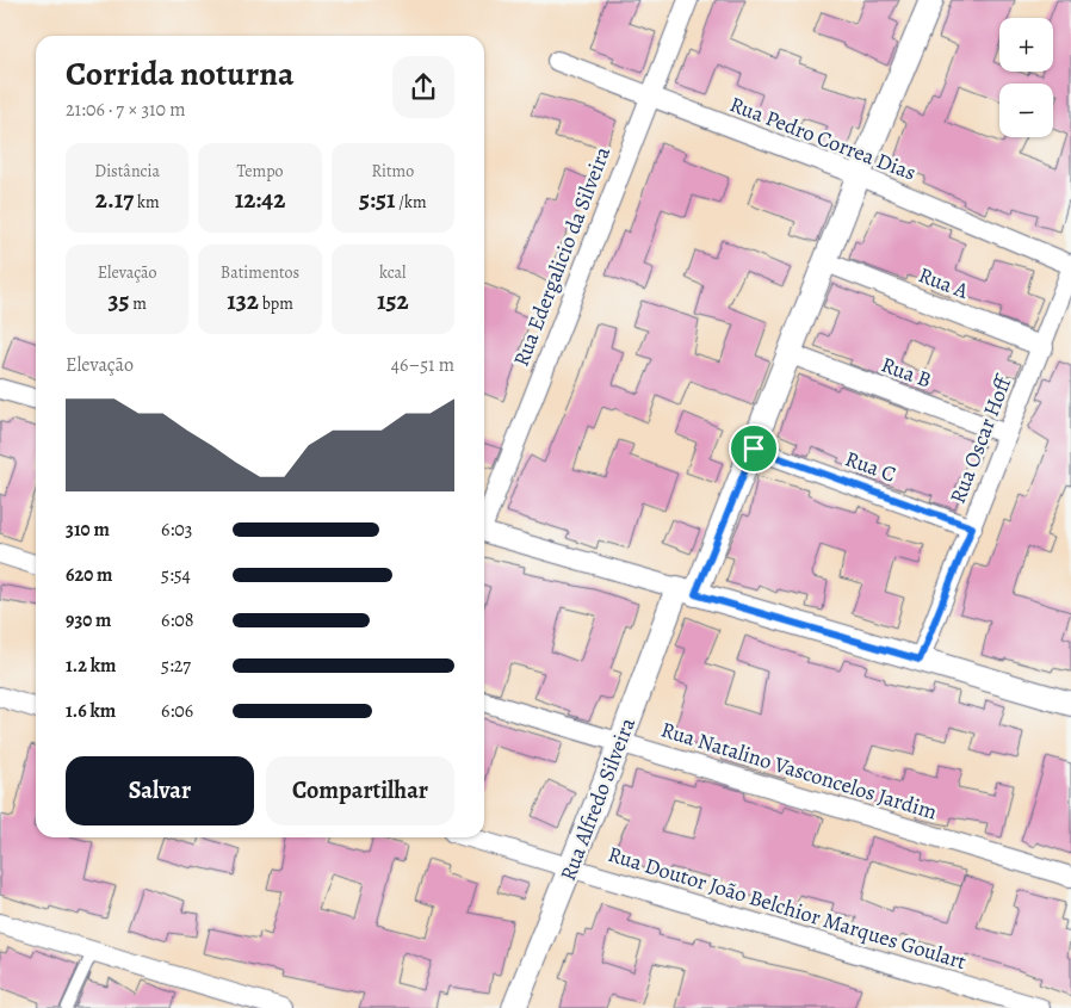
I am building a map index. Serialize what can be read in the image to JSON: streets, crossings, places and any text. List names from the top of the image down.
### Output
{
  "streets": {
    "street": [
      "Rua Pedro Correa Dias",
      "Rua Edergalicio da Silveira",
      "Rua A",
      "Rua B",
      "Rua Oscar Hoff",
      "Rua C",
      "Rua Natalino Vasconcelos Jardim",
      "Rua Alfredo Silveira",
      "Rua Doutor João Belchior Marques Goulart"
    ]
  },
  "crossings": [
    ["Rua Pedro Correa Dias", "Rua Edergalicio da Silveira"],
    ["Rua Pedro Correa Dias", "Rua Alfredo Silveira"],
    ["Rua A", "Rua Oscar Hoff"],
    ["Rua A", "Rua Alfredo Silveira"],
    ["Rua B", "Rua Oscar Hoff"],
    ["Rua B", "Rua Alfredo Silveira"],
    ["Rua Oscar Hoff", "Rua C"],
    ["Rua C", "Rua Alfredo Silveira"],
    ["Rua Natalino Vasconcelos Jardim", "Rua Alfredo Silveira"],
    ["Rua Alfredo Silveira", "Rua Doutor João Belchior Marques Goulart"]
  ],
  "page": {
    "map_buttons": ["+", "−"],
    "heading": ["Corrida noturna", "21:06 · 7 × 310 m"],
    "stats": [
      ["Distância", "2.17 km"],
      ["Tempo", "12:42"],
      ["Ritmo", "5:51 /km"],
      ["Elevação", "35 m"],
      ["Batimentos", "132 bpm"],
      ["kcal", "152"]
    ],
    "chart": ["Elevação", "46–51 m"],
    "list": [
      {
        "name": "310 m",
        "note": "6:03"
      },
      {
        "name": "620 m",
        "note": "5:54"
      },
      {
        "name": "930 m",
        "note": "6:08"
      },
      {
        "name": "1.2 km",
        "note": "5:27"
      },
      {
        "name": "1.6 km",
        "note": "6:06"
      }
    ],
    "buttons": ["Salvar", "Compartilhar"]
  }
}
